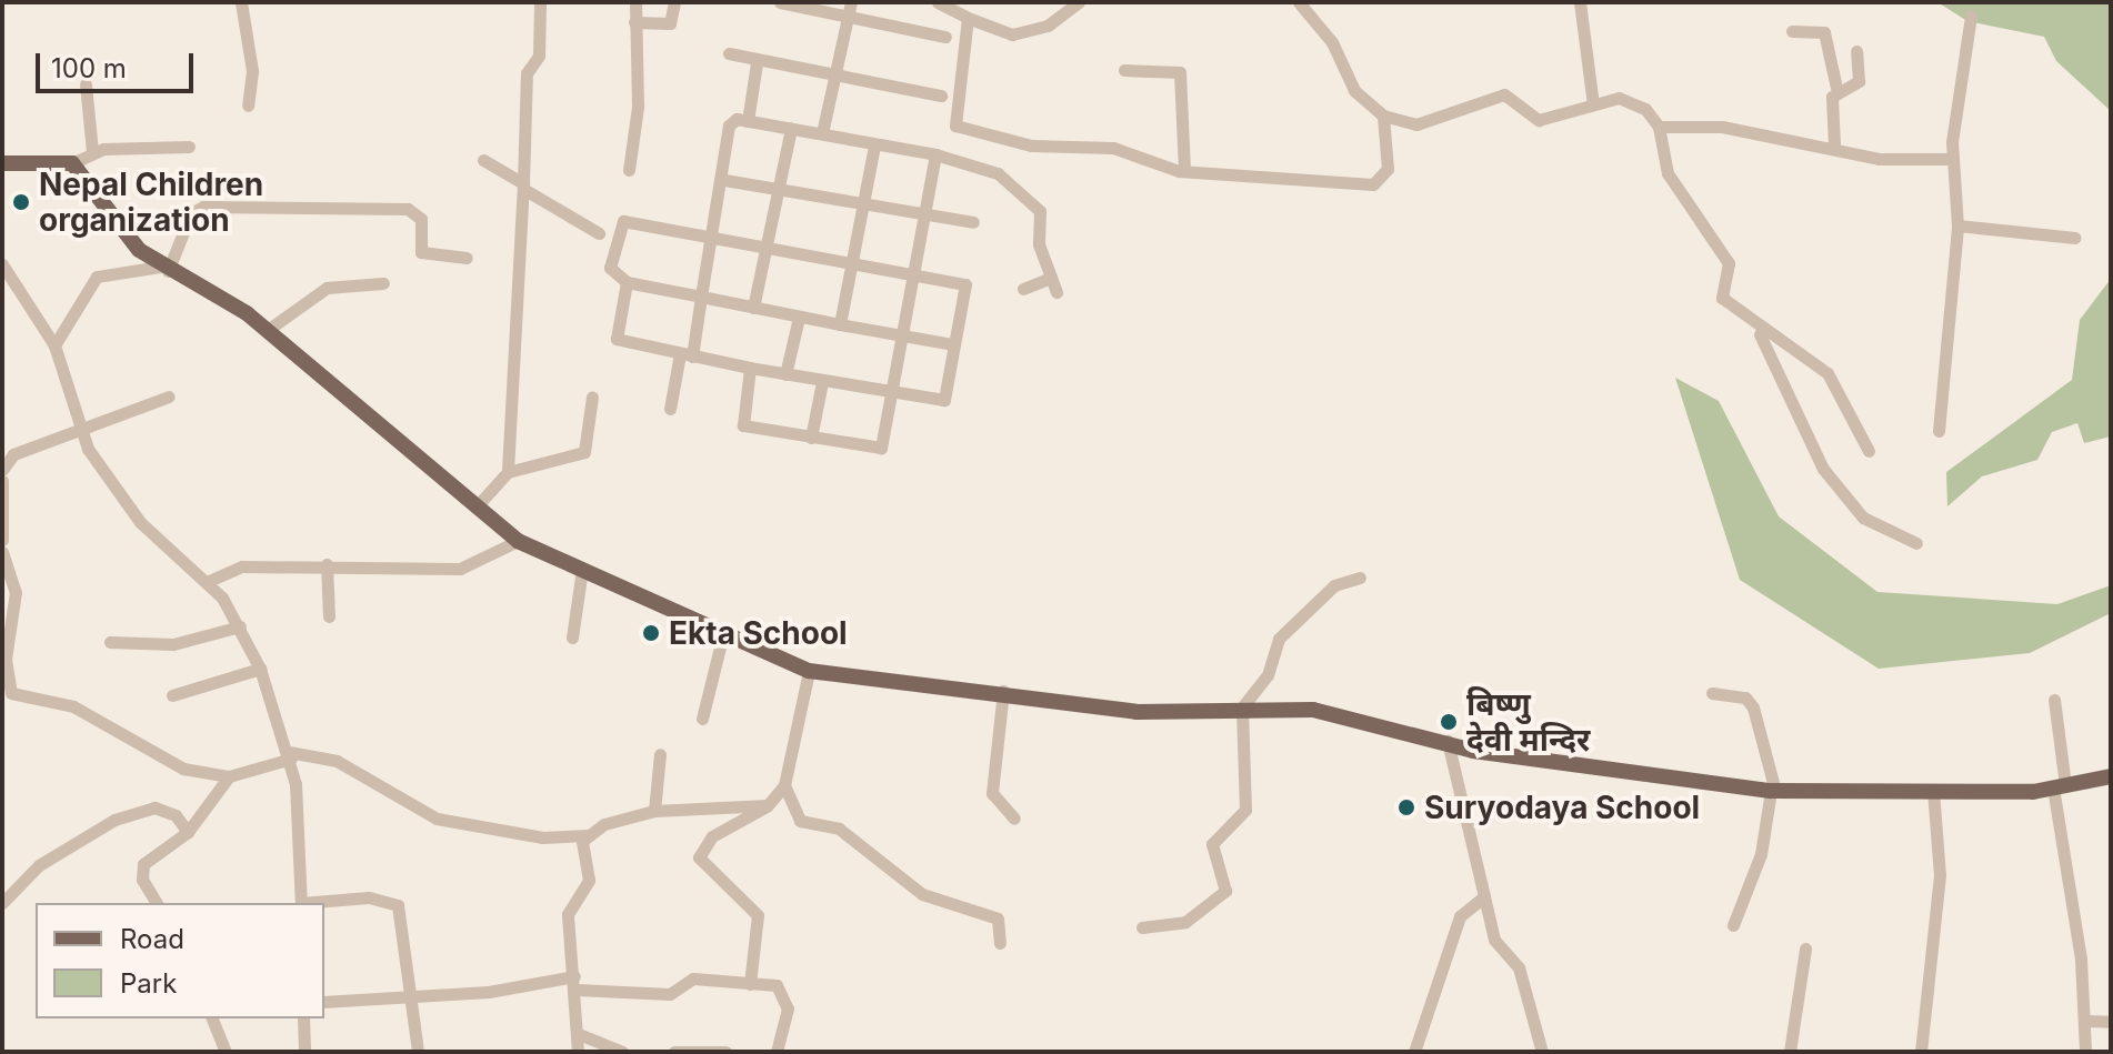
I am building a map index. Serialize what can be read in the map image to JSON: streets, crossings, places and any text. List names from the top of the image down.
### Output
{
  "places": [
    "Nepal Children organization",
    "Ekta School",
    "बिष्णु देवी मन्दिर",
    "Suryodaya School"
  ],
  "legend": ["Road", "Park"],
  "scale_bar": "100 m"
}
